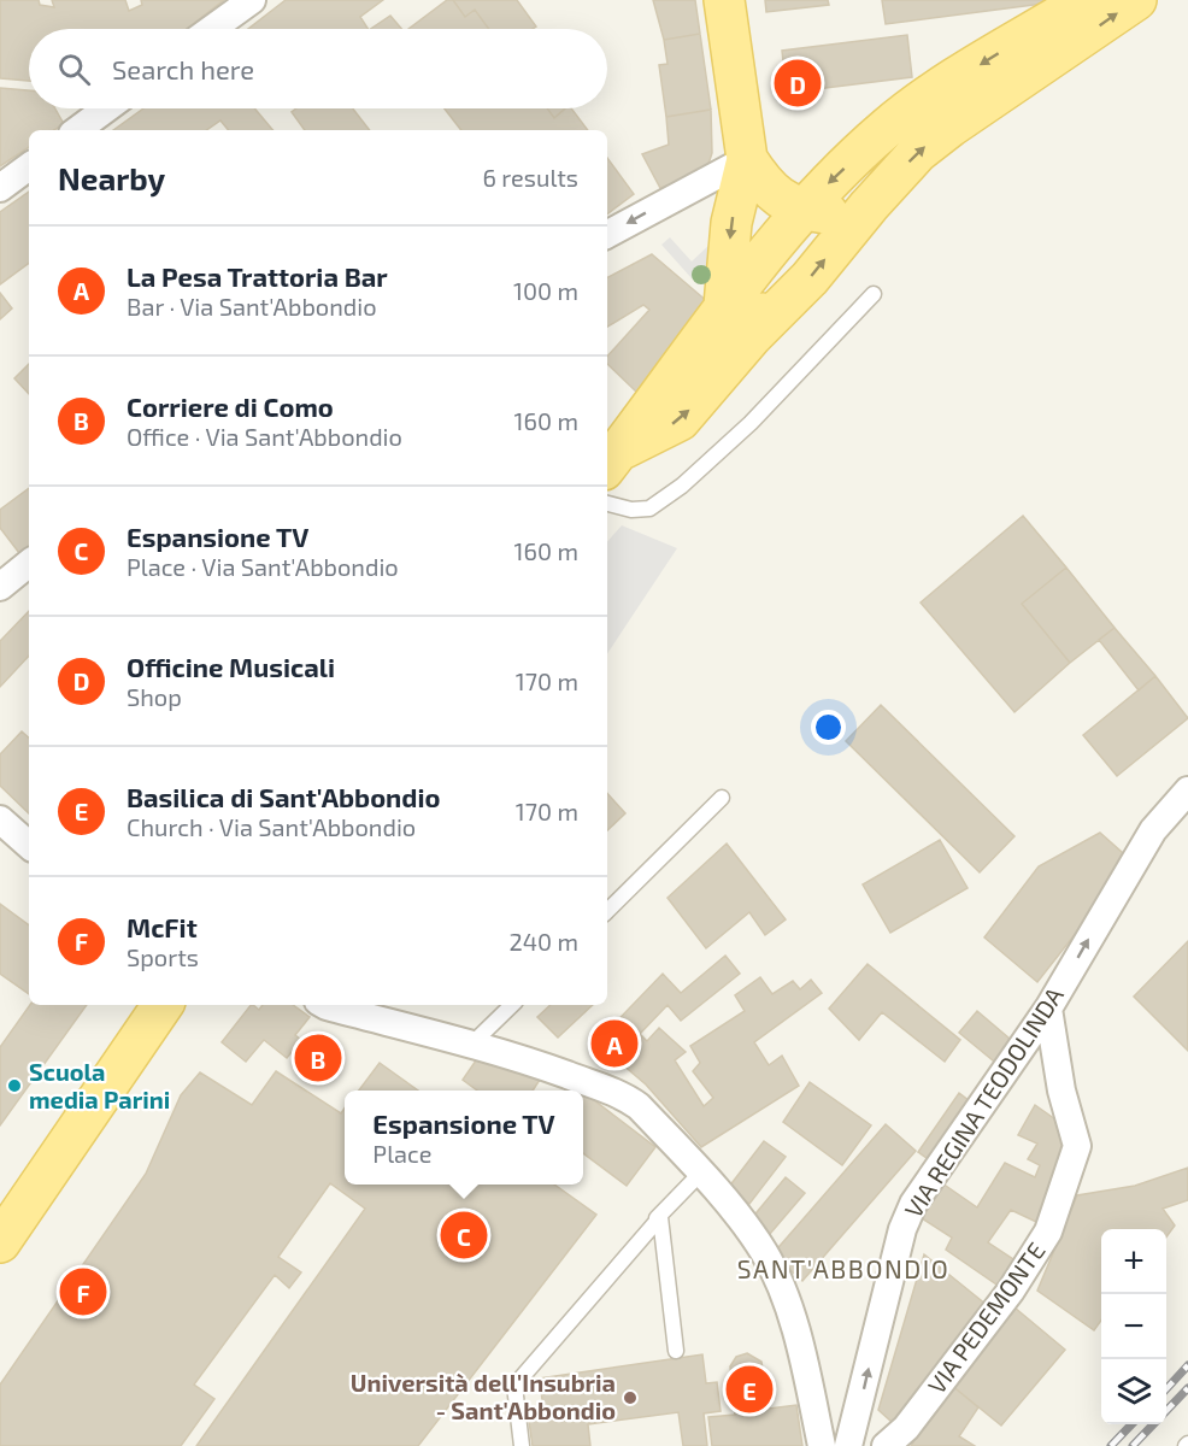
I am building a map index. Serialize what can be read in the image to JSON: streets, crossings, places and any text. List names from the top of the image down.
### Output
{
  "streets": {
    "street": ["VIA REGINA TEODOLINDA", "VIA PEDEMONTE"]
  },
  "crossings": [
    ["VIA REGINA TEODOLINDA", "VIA PEDEMONTE"]
  ],
  "one_way": ["VIA REGINA TEODOLINDA"],
  "districts": ["SANT'ABBONDIO"],
  "places": ["Scuola media Parini", "Università dell'Insubria - Sant'Abbondio"],
  "page": {
    "search": "Search here",
    "pins": [
      "D",
      "A",
      "B",
      "C",
      "F",
      "E"
    ],
    "heading": ["Nearby", "6 results"],
    "list": [
      {
        "mark": "A",
        "name": "La Pesa Trattoria Bar",
        "note": "Bar · Via Sant'Abbondio",
        "value": "100 m"
      },
      {
        "mark": "B",
        "name": "Corriere di Como",
        "note": "Office · Via Sant'Abbondio",
        "value": "160 m"
      },
      {
        "mark": "C",
        "name": "Espansione TV",
        "note": "Place · Via Sant'Abbondio",
        "value": "160 m"
      },
      {
        "mark": "D",
        "name": "Officine Musicali",
        "note": "Shop",
        "value": "170 m"
      },
      {
        "mark": "E",
        "name": "Basilica di Sant'Abbondio",
        "note": "Church · Via Sant'Abbondio",
        "value": "170 m"
      },
      {
        "mark": "F",
        "name": "McFit",
        "note": "Sports",
        "value": "240 m"
      }
    ],
    "popup": ["Espansione TV", "Place"],
    "map_buttons": ["+", "−"]
  }
}
